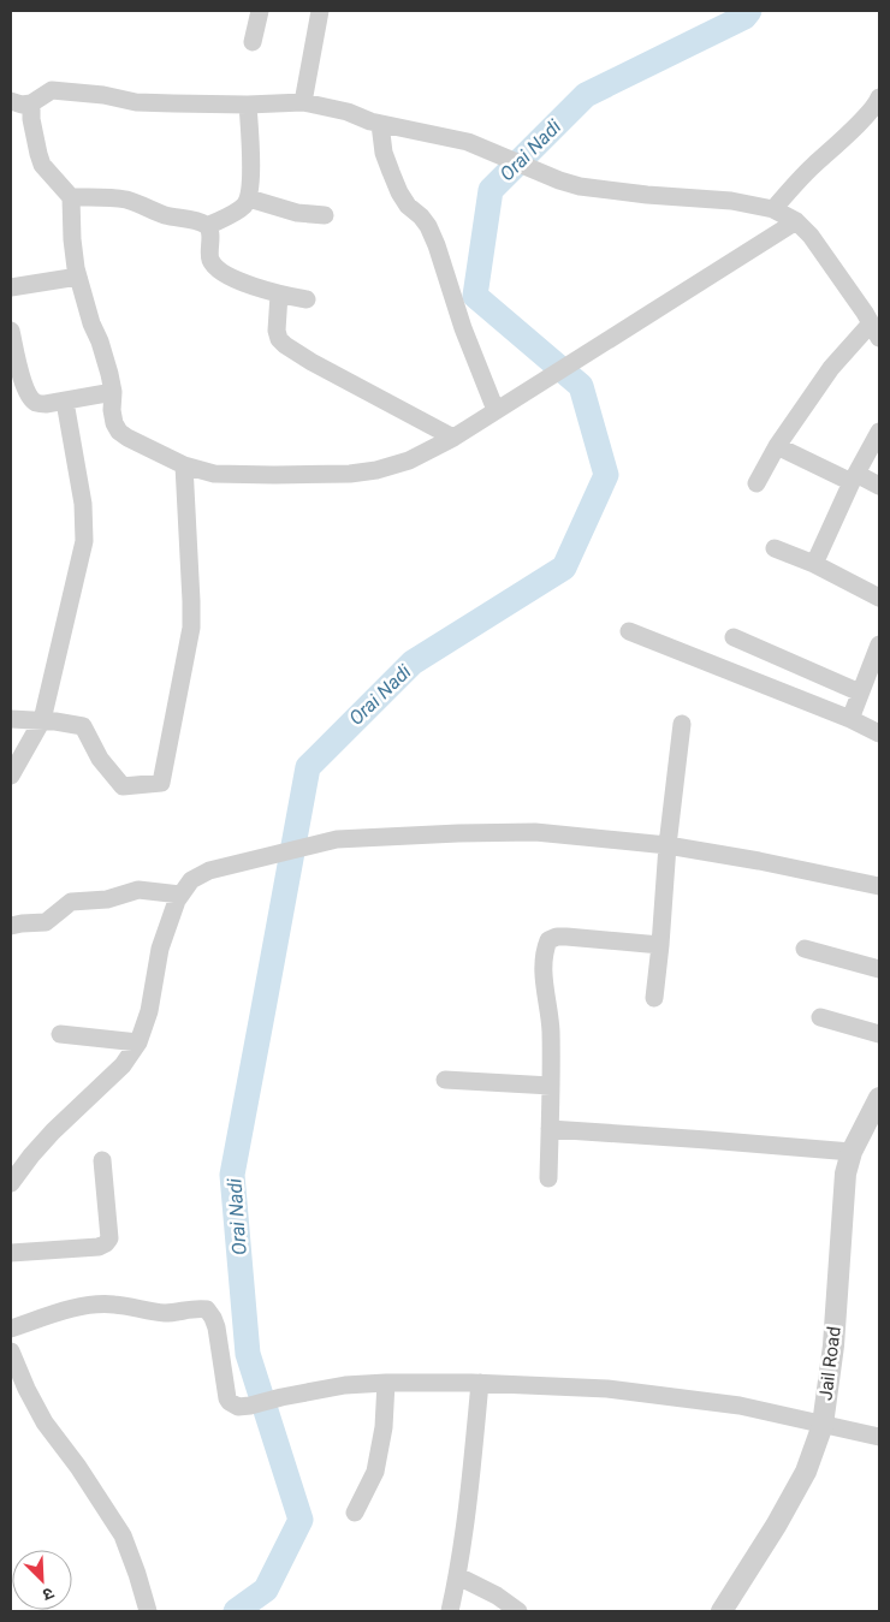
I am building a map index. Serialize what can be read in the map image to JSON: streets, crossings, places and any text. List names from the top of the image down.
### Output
{
  "streets": {
    "street": ["Jail Road"]
  },
  "water": ["Orai Nadi"],
  "north": "bottom right"
}
